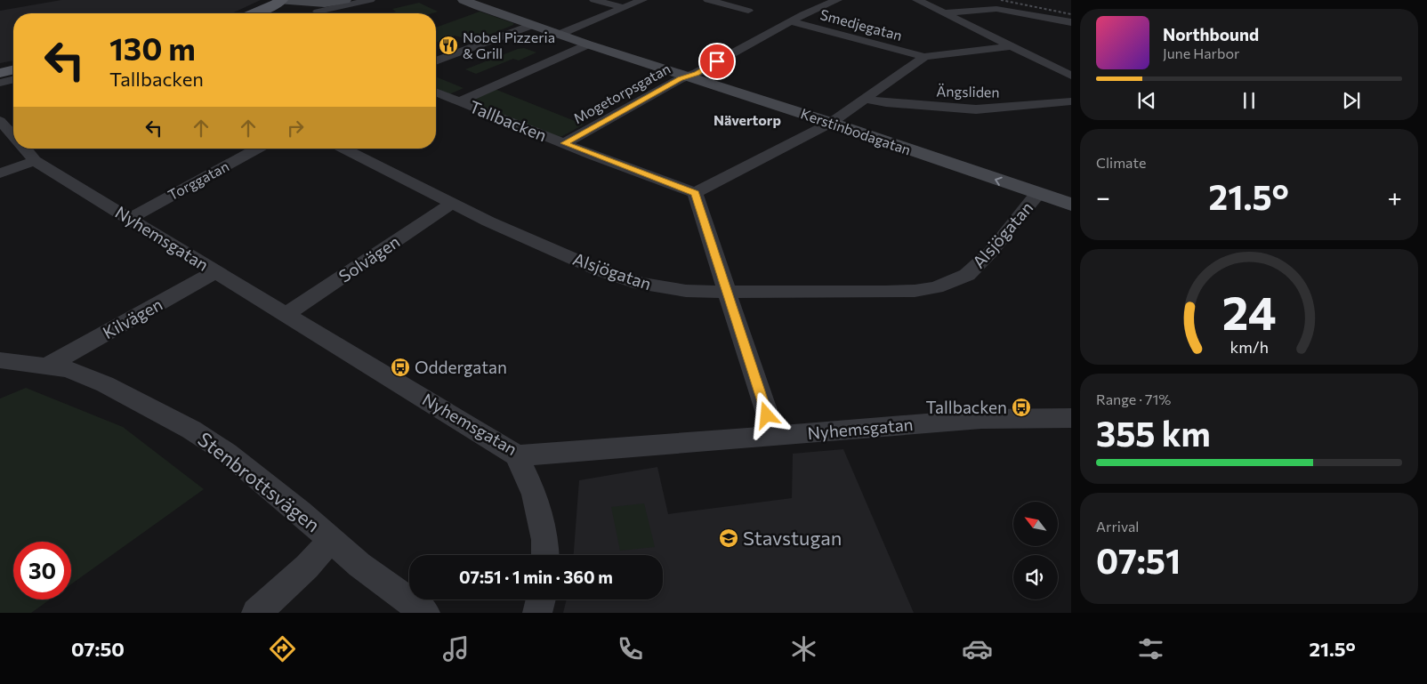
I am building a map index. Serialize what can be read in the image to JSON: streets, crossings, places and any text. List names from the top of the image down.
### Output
{
  "streets": {
    "street": [
      "Smedjegatan",
      "Ängsliden",
      "Mogetorpsgatan",
      "Tallbacken",
      "Kerstinbodagatan",
      "Torggatan",
      "Alsjögatan",
      "Nyhemsgatan",
      "Solvägen",
      "Kilvägen",
      "Stenbrottsvägen"
    ]
  },
  "crossings": [
    ["Smedjegatan", "Mogetorpsgatan"],
    ["Mogetorpsgatan", "Tallbacken"],
    ["Mogetorpsgatan", "Kerstinbodagatan"],
    ["Kerstinbodagatan", "Alsjögatan"],
    ["Torggatan", "Nyhemsgatan"],
    ["Alsjögatan", "Solvägen"],
    ["Nyhemsgatan", "Solvägen"],
    ["Nyhemsgatan", "Kilvägen"],
    ["Kilvägen", "Stenbrottsvägen"]
  ],
  "districts": ["Nävertorp"],
  "places": {
    "restaurant": ["Nobel Pizzeria & Grill"],
    "bus stop": ["Oddergatan", "Tallbacken"],
    "school or university": ["Stavstugan"]
  },
  "north": "top left",
  "page": {
    "turn": ["130 m", "Tallbacken"],
    "song": ["Northbound", "June Harbor"],
    "tile": [
      "Climate",
      ["Range · 71%", "355 km"],
      ["Arrival", "07:51"]
    ],
    "heat": ["−", "21.5°", "+"],
    "limit": "30",
    "trip": "07:51 · 1 min · 360 m",
    "tabs": ["07:50", "21.5°"],
    "gauge": ["24", "km/h"]
  }
}
